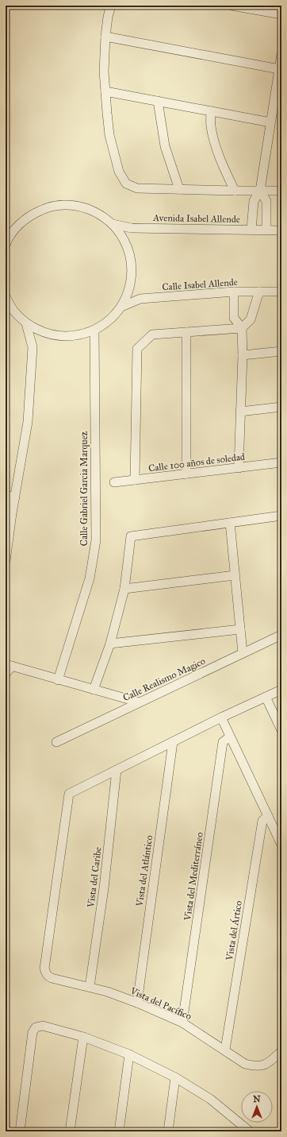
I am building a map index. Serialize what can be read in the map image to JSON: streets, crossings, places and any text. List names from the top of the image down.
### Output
{
  "streets": {
    "street": [
      "Avenida Isabel Allende",
      "Calle Isabel Allende",
      "Calle 100 años de soledad",
      "Calle Gabriel Garcia Marquez",
      "Calle Realismo Magico",
      "Vista del Atlántico",
      "Vista del Mediterráneo",
      "Vista del Caribe",
      "Vista del Ártico",
      "Vista del Pacífico"
    ]
  },
  "crossings": [
    ["Vista del Atlántico", "Vista del Pacífico"],
    ["Vista del Mediterráneo", "Vista del Pacífico"],
    ["Vista del Caribe", "Vista del Pacífico"],
    ["Vista del Ártico", "Vista del Pacífico"]
  ],
  "north": "top"
}
